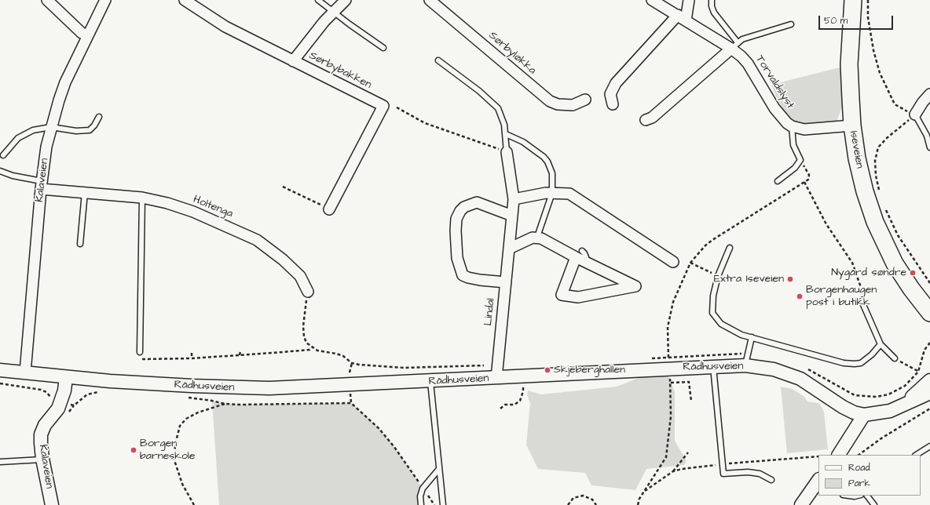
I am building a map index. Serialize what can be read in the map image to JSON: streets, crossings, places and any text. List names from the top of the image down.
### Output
{
  "streets": {
    "highway": ["Iseveien"],
    "street": [
      "Sørbyløkka",
      "Sørbybakken",
      "Torvaldslyst",
      "Kalaveien",
      "Holtenga",
      "Lindal",
      "Rådhusveien"
    ]
  },
  "crossings": [
    ["Torvaldslyst", "Iseveien"],
    ["Kalaveien", "Holtenga"],
    ["Kalaveien", "Rådhusveien"],
    ["Lindal", "Rådhusveien"]
  ],
  "places": [
    "Nygård søndre",
    "Extra Iseveien",
    "Borgenhaugen post i butikk",
    "Skjeberghallen",
    "Borgen barneskole"
  ],
  "legend": ["Road", "Park"],
  "scale_bar": "50 m"
}
